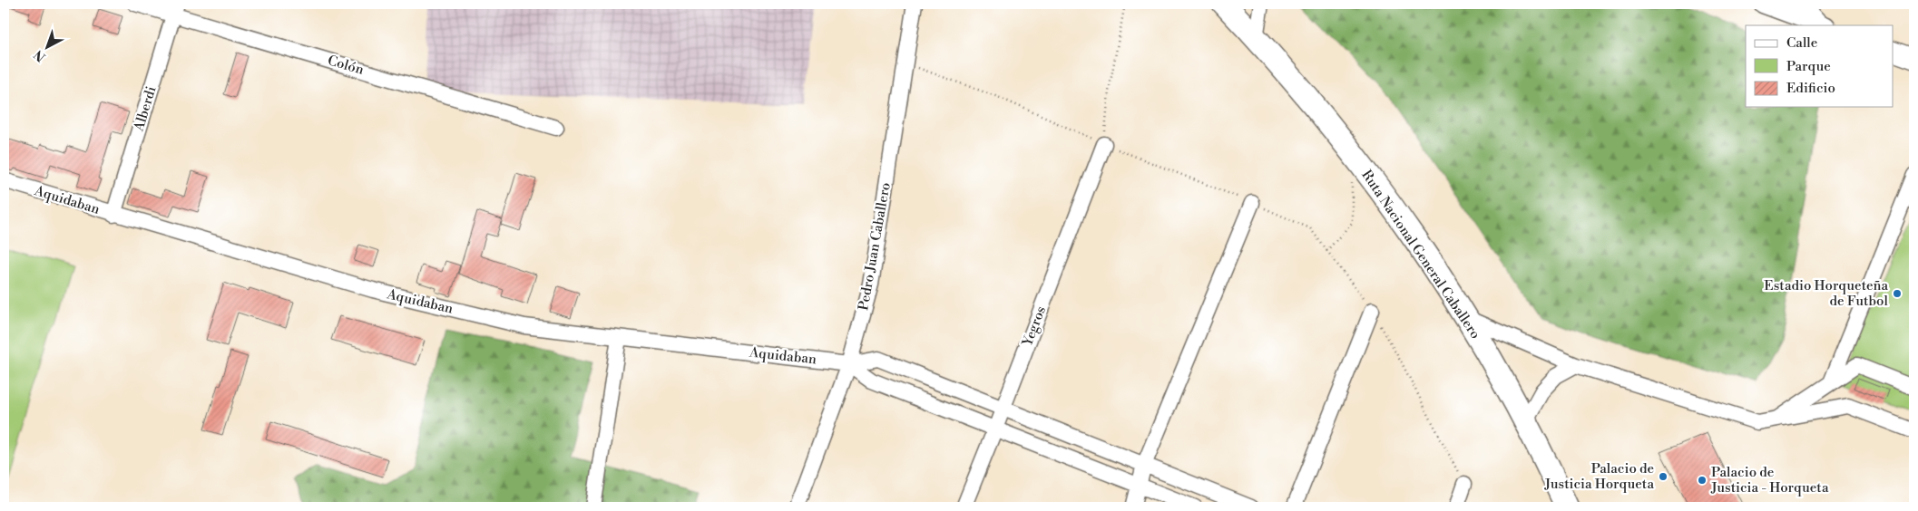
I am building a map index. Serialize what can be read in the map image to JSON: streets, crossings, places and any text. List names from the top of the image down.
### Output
{
  "streets": {
    "highway": ["Ruta Nacional General Caballero"],
    "street": [
      "Colón",
      "Alberdi",
      "Aquidaban",
      "Pedro Juan Caballero",
      "Yegros"
    ]
  },
  "crossings": [
    ["Colón", "Alberdi"],
    ["Alberdi", "Aquidaban"],
    ["Aquidaban", "Pedro Juan Caballero"]
  ],
  "places": ["Estadio Horqueteña de Futbol", "Palacio de Justicia Horqueta", "Palacio de Justicia - Horqueta"],
  "legend": ["Calle", "Parque", "Edificio"],
  "north": "bottom left"
}
